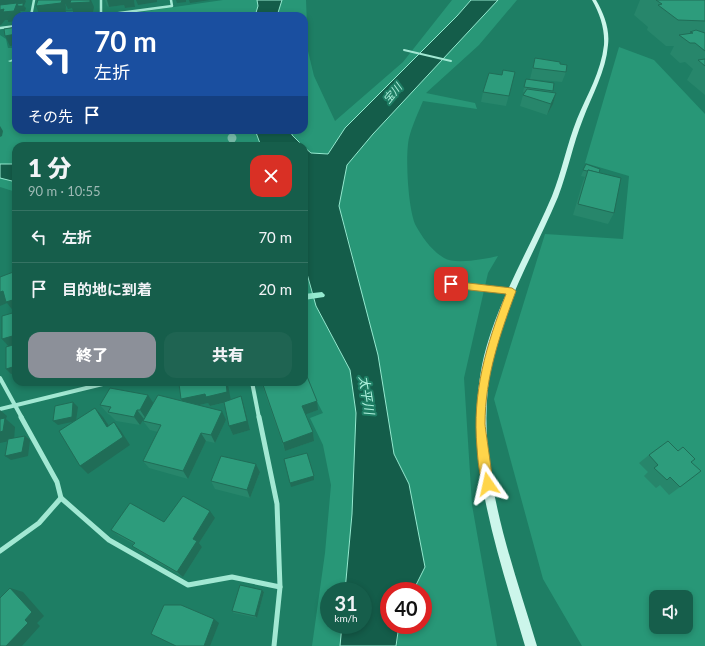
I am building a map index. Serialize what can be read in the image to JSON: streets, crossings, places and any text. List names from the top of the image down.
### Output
{
  "water": ["宝川", "太平川"],
  "page": {
    "turn": ["70 m", "左折"],
    "then": "その先",
    "heading": ["1 分", "90 m · 10:55"],
    "list": [
      {
        "name": "左折",
        "value": "70 m"
      },
      {
        "name": "目的地に到着",
        "value": "20 m"
      }
    ],
    "buttons": ["終了", "共有"],
    "speed": "31 km/h",
    "limit": "40"
  }
}
